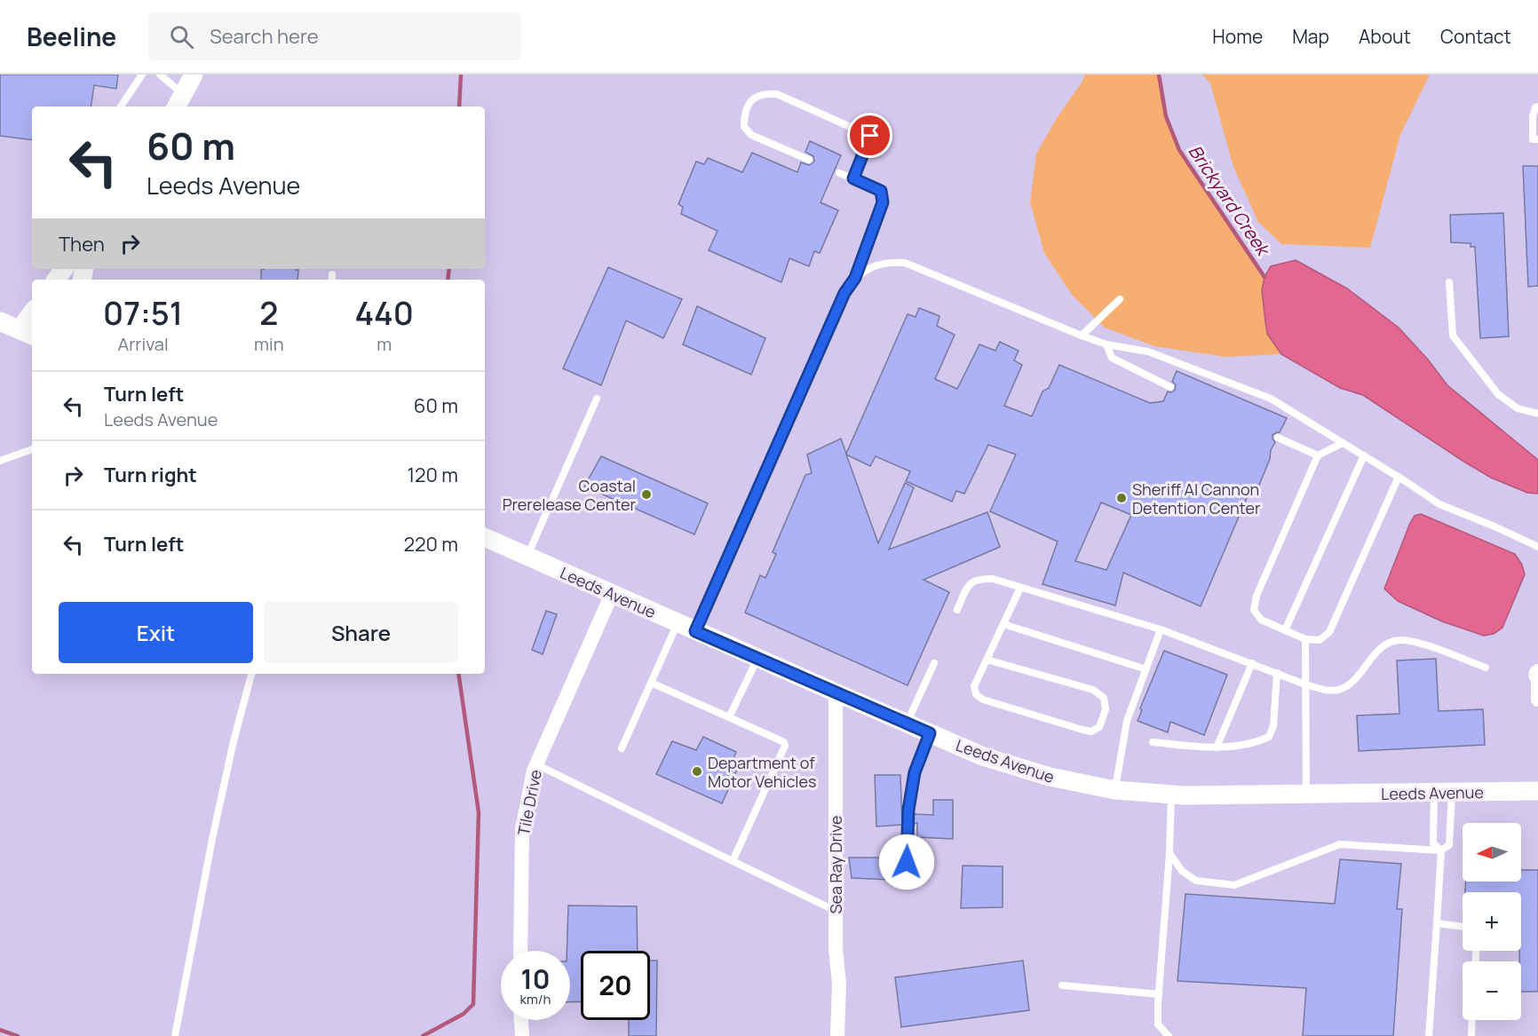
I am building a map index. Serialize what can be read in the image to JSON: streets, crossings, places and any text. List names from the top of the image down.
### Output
{
  "streets": {
    "street": ["Leeds Avenue", "Tile Drive", "Sea Ray Drive"]
  },
  "crossings": [
    ["Leeds Avenue", "Tile Drive"],
    ["Leeds Avenue", "Sea Ray Drive"]
  ],
  "water": ["Brickyard Creek"],
  "places": ["Coastal Prerelease Center", "Sheriff Al Cannon Detention Center", "Department of Motor Vehicles"],
  "north": "left",
  "page": {
    "header": "Beeline",
    "search": "Search here",
    "nav": [
      "Home",
      "Map",
      "About",
      "Contact"
    ],
    "turn": ["60 m", "Leeds Avenue"],
    "then": "Then",
    "eta": [
      "07:51",
      "Arrival",
      "2",
      "min",
      "440",
      "m"
    ],
    "list": [
      {
        "name": "Turn left",
        "note": "Leeds Avenue",
        "value": "60 m"
      },
      {
        "name": "Turn right",
        "value": "120 m"
      },
      {
        "name": "Turn left",
        "value": "220 m"
      }
    ],
    "buttons": ["Exit", "Share"],
    "map_buttons": ["+", "−"],
    "speed": "10 km/h",
    "limit": "20"
  }
}
